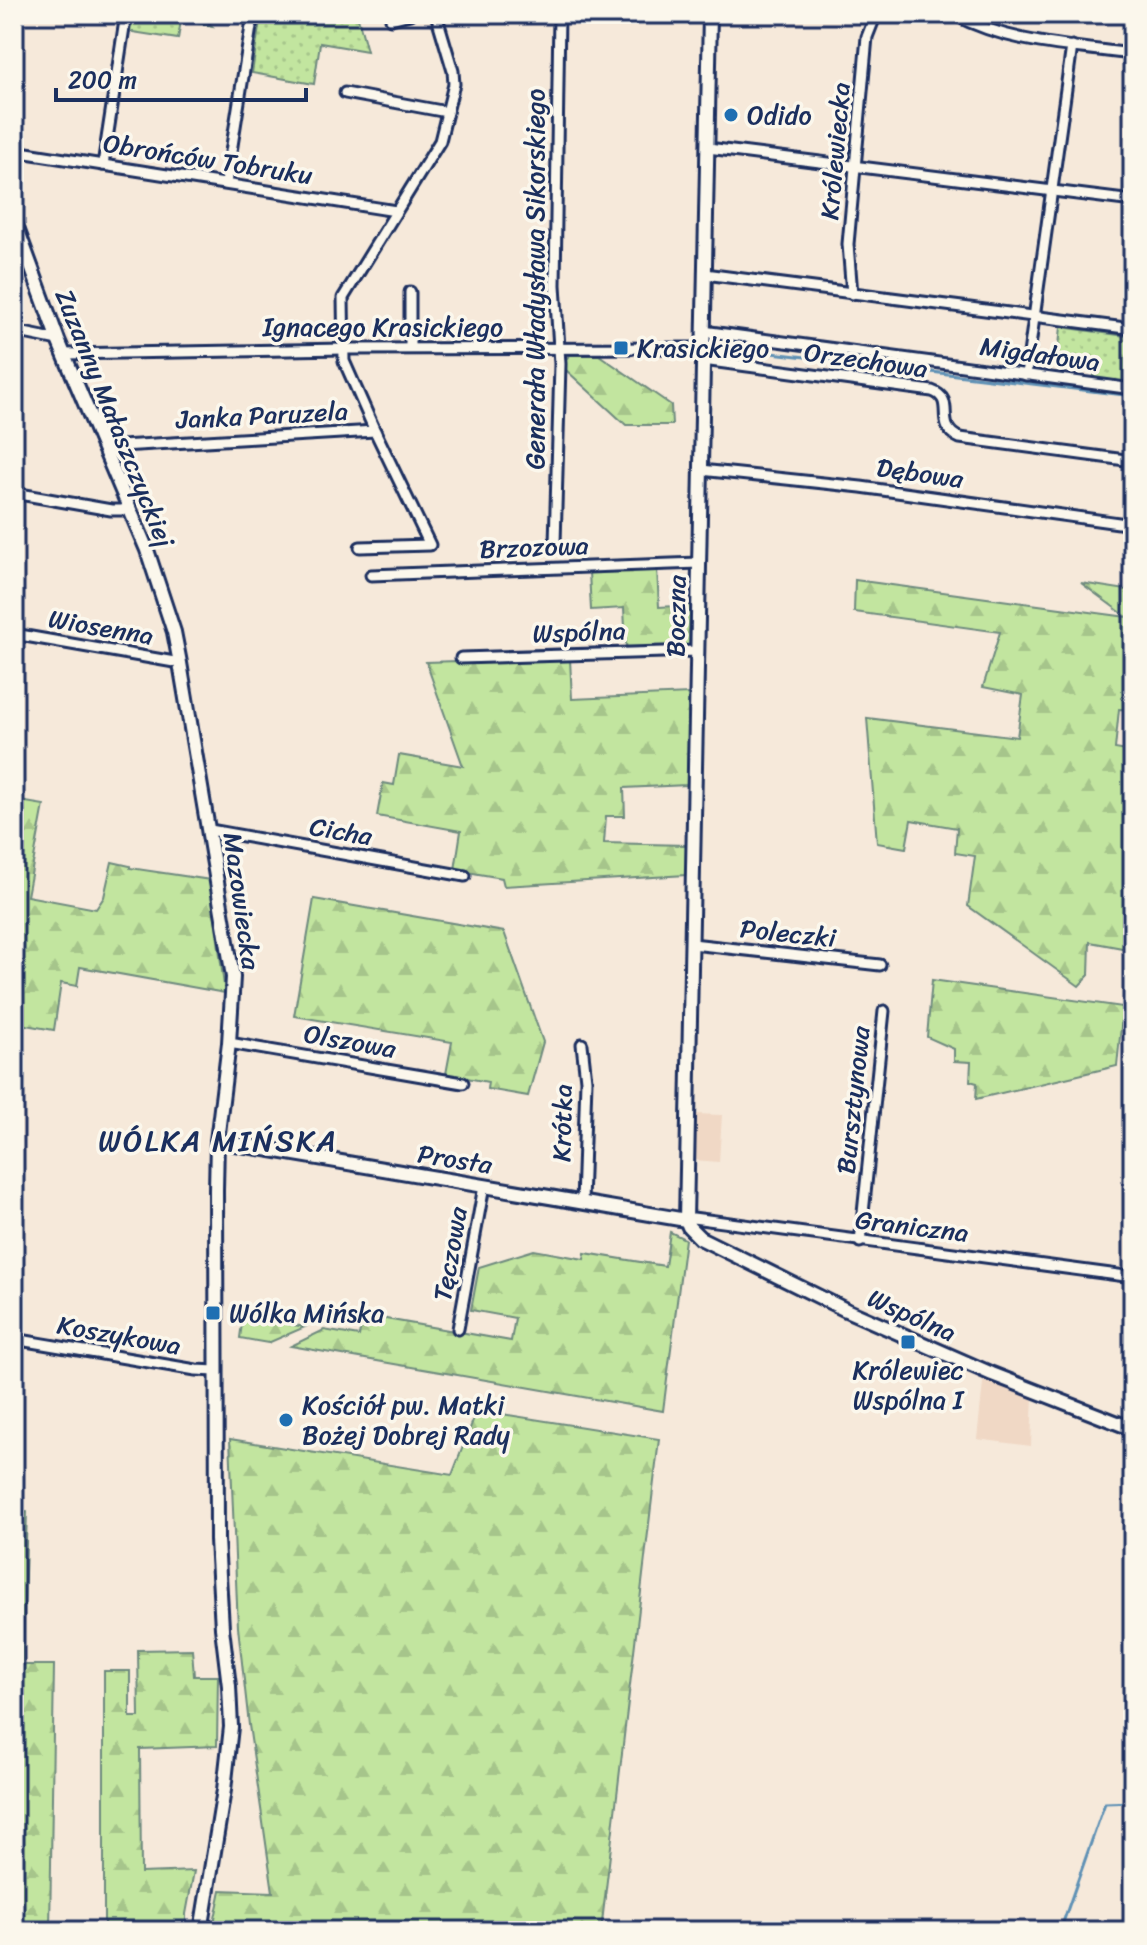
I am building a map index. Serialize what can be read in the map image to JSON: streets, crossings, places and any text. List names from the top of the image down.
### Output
{
  "streets": {
    "street": [
      "Królewiecka",
      "Obrońców Tobruku",
      "Generała Władysława Sikorskiego",
      "Ignacego Krasickiego",
      "Migdałowa",
      "Orzechowa",
      "Janka Paruzela",
      "Zuzanny Małaszczyckiej",
      "Dębowa",
      "Brzozowa",
      "Boczna",
      "Wiosenna",
      "Wspólna",
      "Cicha",
      "Mazowiecka",
      "Poleczki",
      "Olszowa",
      "Bursztynowa",
      "Krótka",
      "Prosta",
      "Graniczna",
      "Tęczowa",
      "Koszykowa"
    ]
  },
  "crossings": [
    ["Generała Władysława Sikorskiego", "Ignacego Krasickiego"],
    ["Ignacego Krasickiego", "Orzechowa"],
    ["Ignacego Krasickiego", "Zuzanny Małaszczyckiej"],
    ["Ignacego Krasickiego", "Boczna"],
    ["Migdałowa", "Boczna"],
    ["Orzechowa", "Boczna"],
    ["Janka Paruzela", "Zuzanny Małaszczyckiej"],
    ["Zuzanny Małaszczyckiej", "Mazowiecka"],
    ["Dębowa", "Boczna"],
    ["Brzozowa", "Boczna"],
    ["Boczna", "Wspólna"],
    ["Boczna", "Poleczki"],
    ["Boczna", "Prosta"],
    ["Boczna", "Graniczna"],
    ["Wiosenna", "Mazowiecka"],
    ["Wspólna", "Prosta"],
    ["Wspólna", "Graniczna"],
    ["Cicha", "Mazowiecka"],
    ["Mazowiecka", "Olszowa"],
    ["Mazowiecka", "Prosta"],
    ["Mazowiecka", "Koszykowa"],
    ["Bursztynowa", "Graniczna"],
    ["Krótka", "Prosta"],
    ["Prosta", "Graniczna"],
    ["Prosta", "Tęczowa"]
  ],
  "districts": ["WÓLKA MIŃSKA"],
  "places": {
    "other": ["Odido", "Kościół pw. Matki Bożej Dobrej Rady"],
    "transit": ["Krasickiego", "Wólka Mińska", "Królewiec Wspólna I"]
  },
  "scale_bar": "200 m"
}
